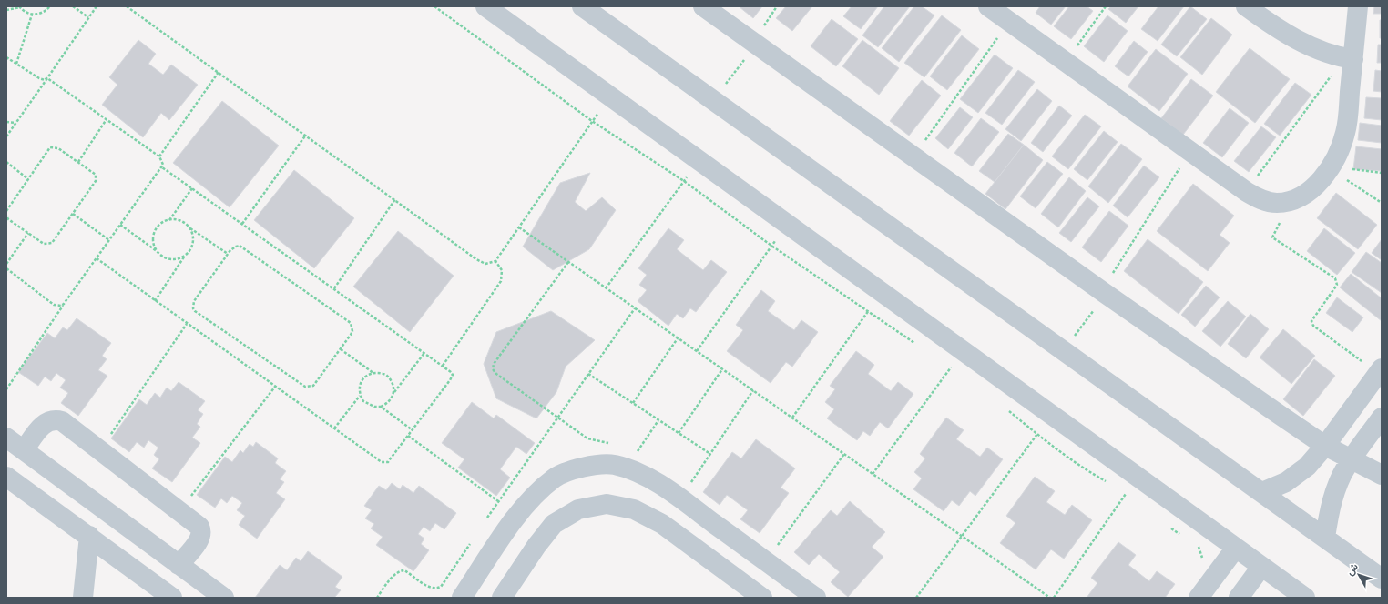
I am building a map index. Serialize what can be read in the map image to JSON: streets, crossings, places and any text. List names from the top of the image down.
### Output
{
  "north": "top left"
}
